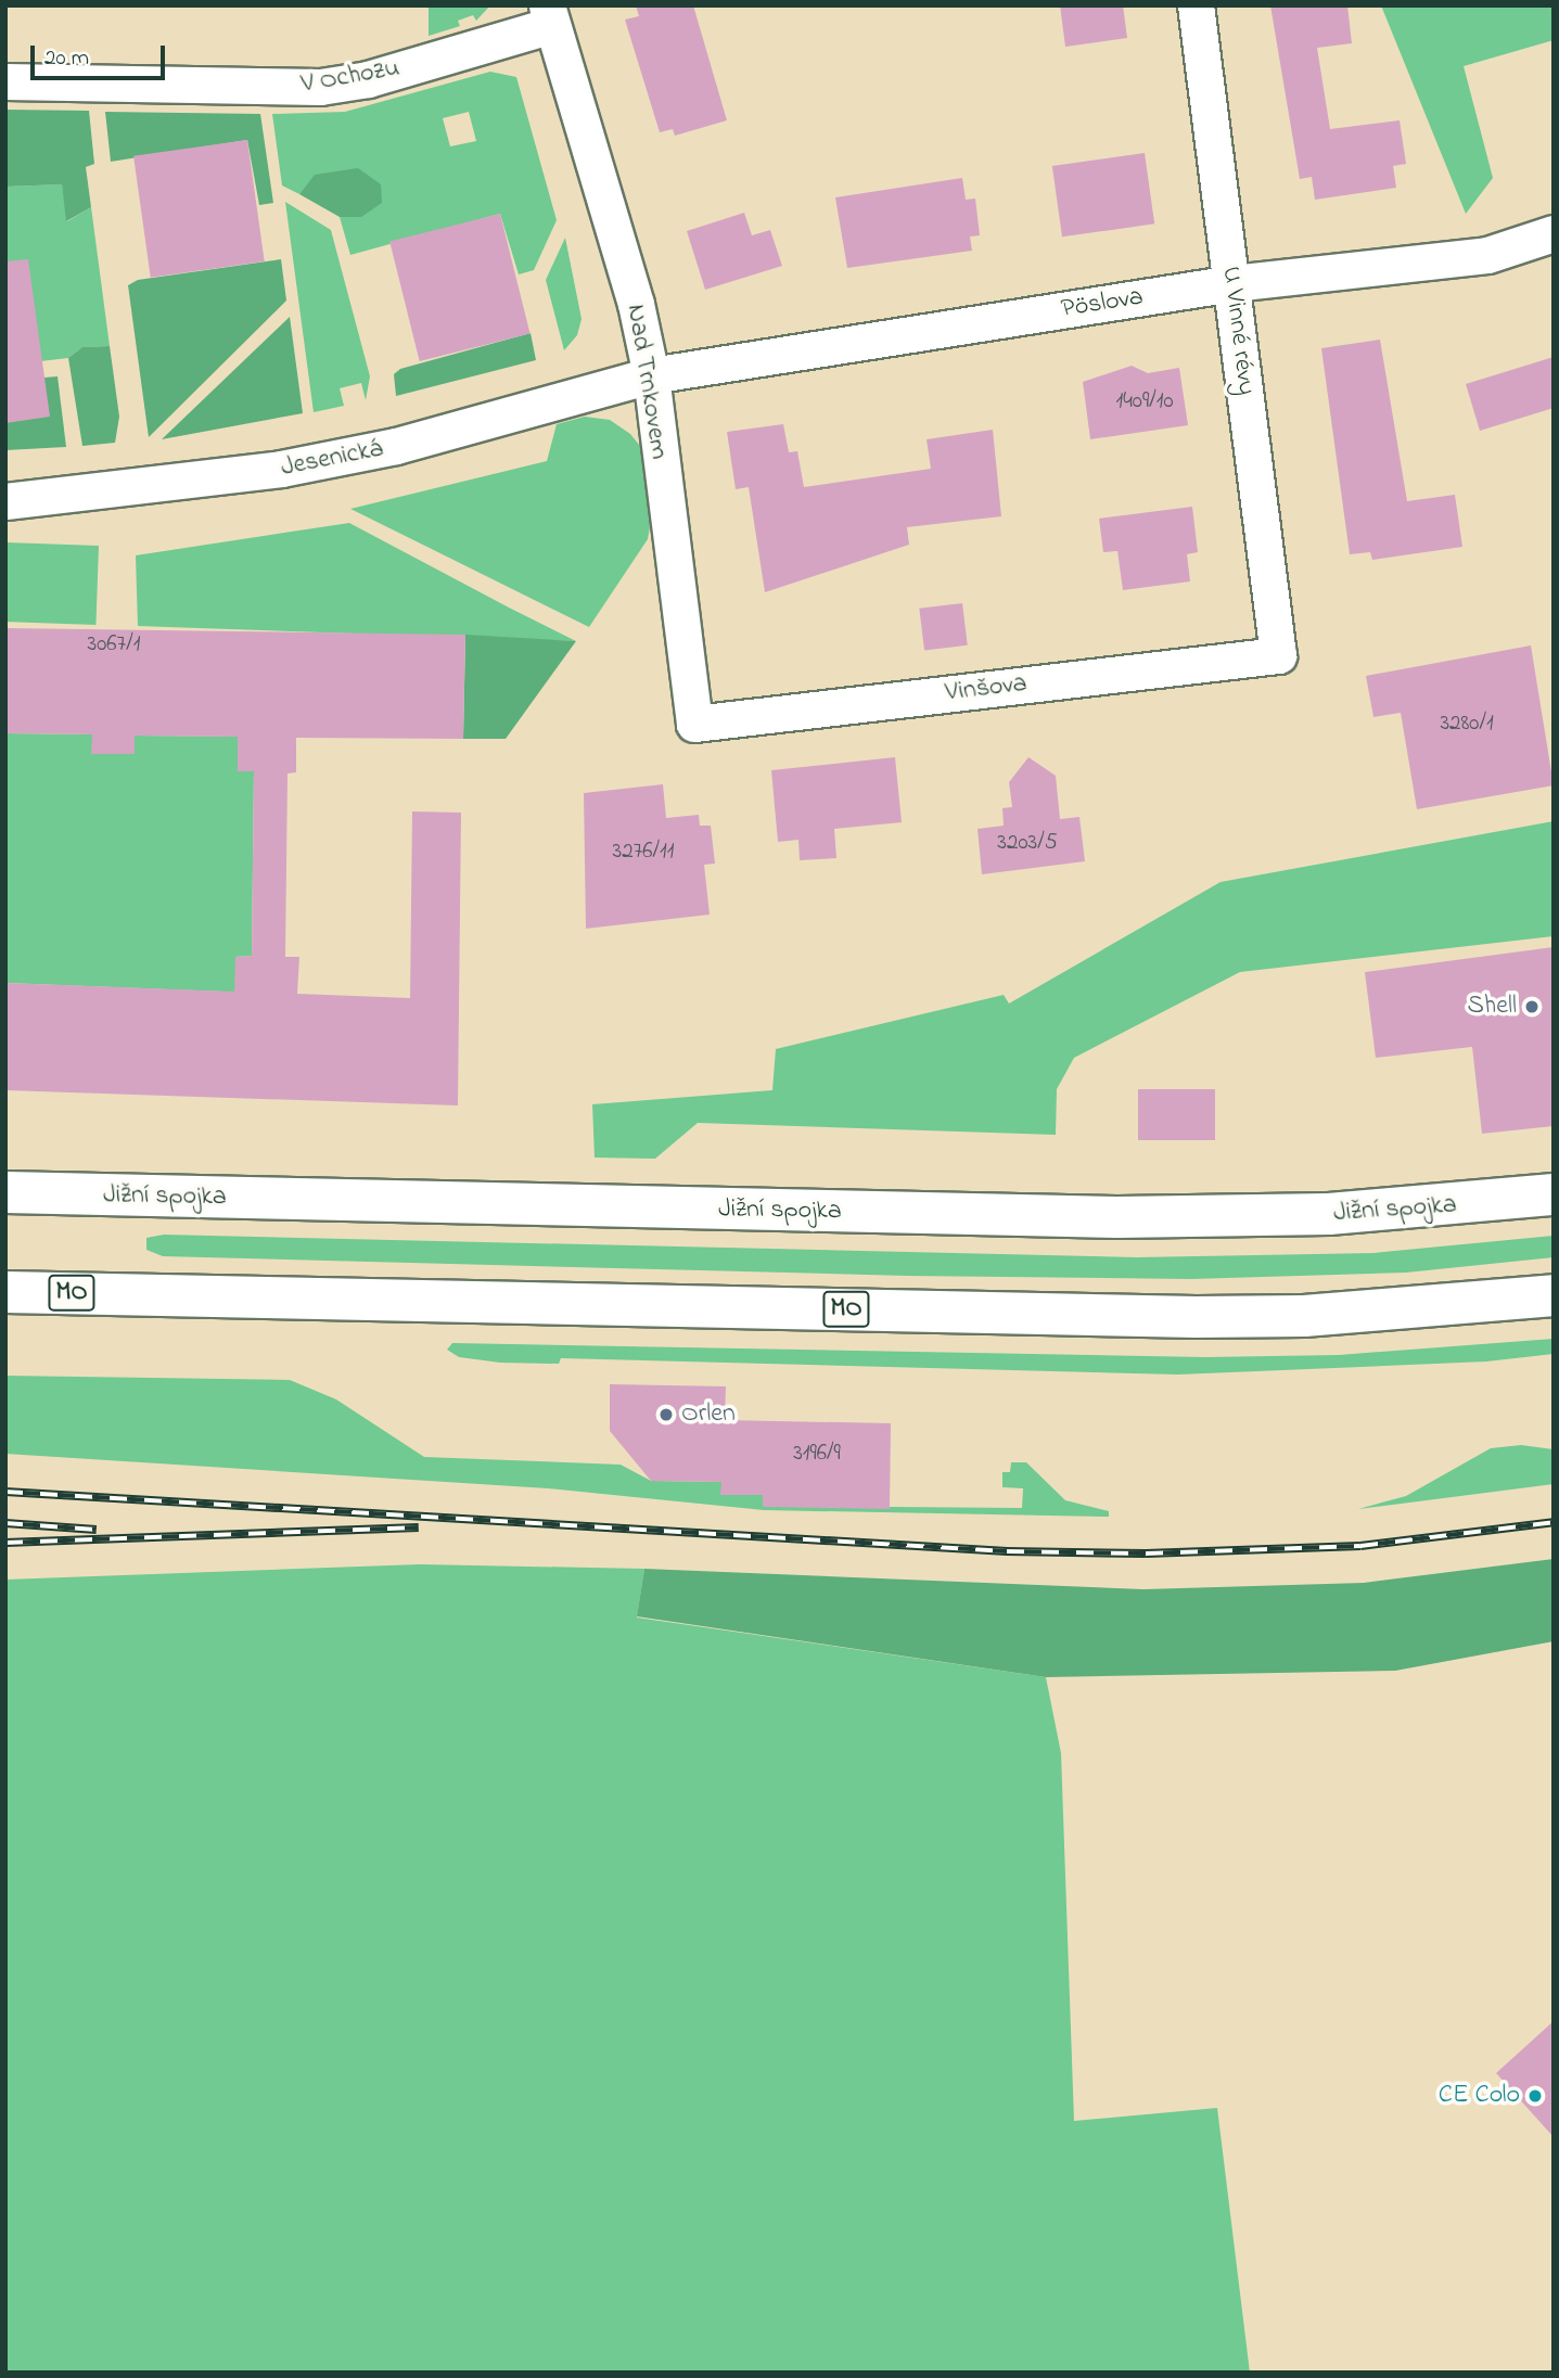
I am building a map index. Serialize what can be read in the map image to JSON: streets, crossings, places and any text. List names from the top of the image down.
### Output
{
  "streets": {
    "highway": ["Jižní spojka", "MO"],
    "street": [
      "V Ochozu",
      "Pöslova",
      "U Vinné révy",
      "Nad Trnkovem",
      "Jesenická",
      "Vinšova"
    ]
  },
  "crossings": [
    ["V Ochozu", "Nad Trnkovem"],
    ["Pöslova", "U Vinné révy"],
    ["Pöslova", "Nad Trnkovem"],
    ["Pöslova", "Jesenická"],
    ["U Vinné révy", "Vinšova"],
    ["Nad Trnkovem", "Jesenická"],
    ["Nad Trnkovem", "Vinšova"]
  ],
  "places": ["Shell", "Orlen", "CE Colo"],
  "house_numbers": [
    "1409/10",
    "3067/1",
    "3280/1",
    "3203/5",
    "3276/11",
    "3196/9"
  ],
  "scale_bar": "20 m"
}
